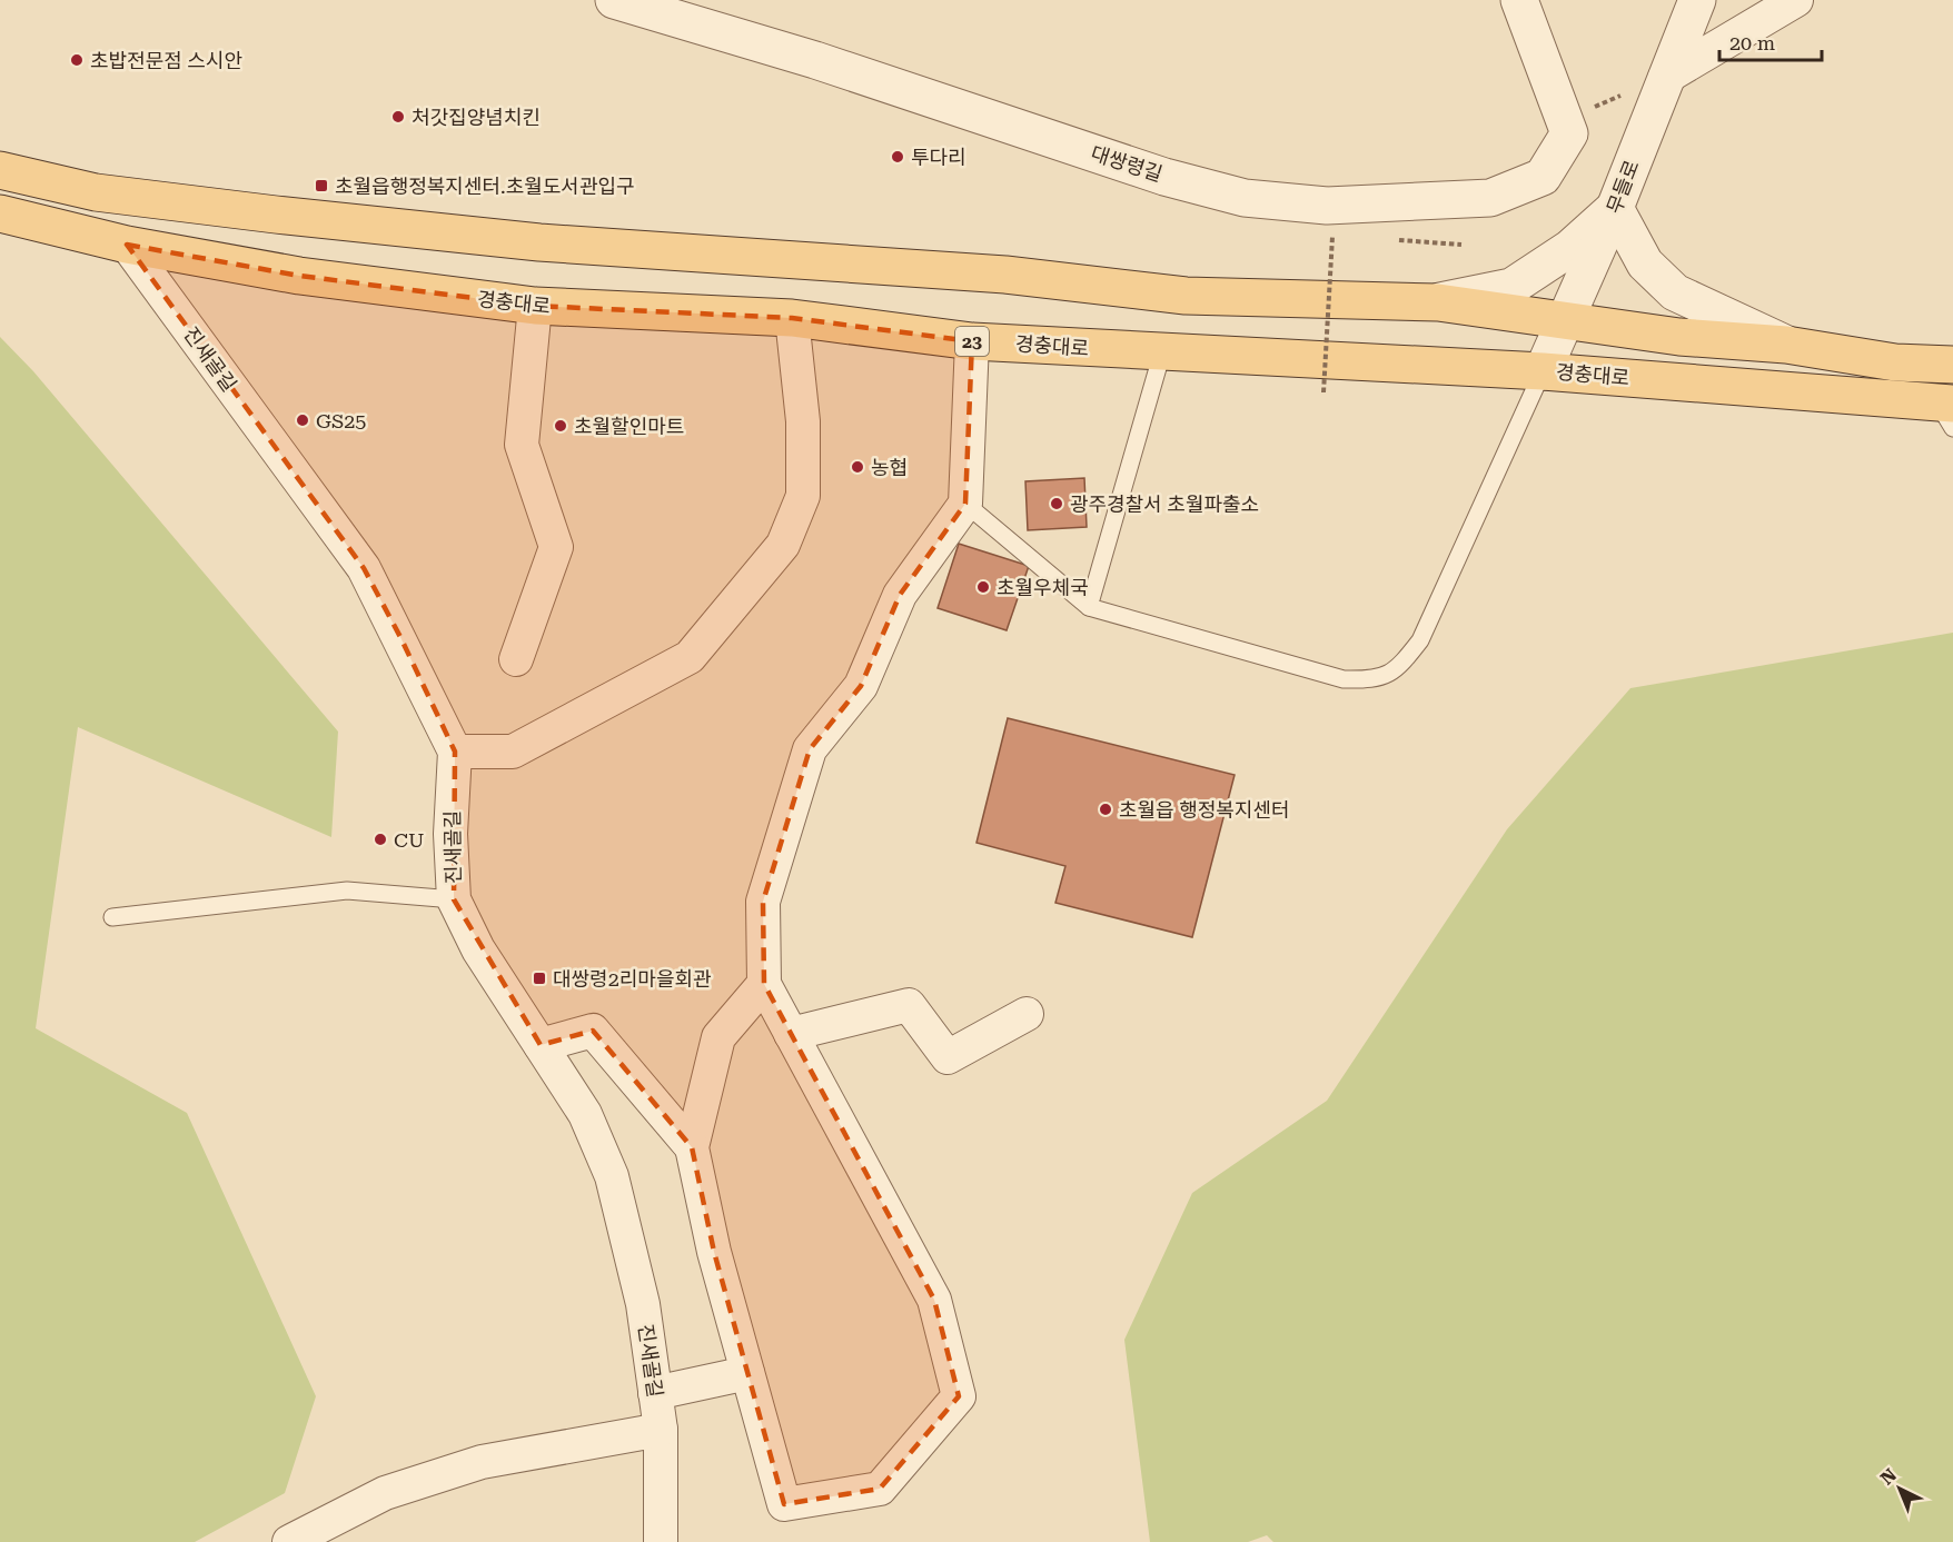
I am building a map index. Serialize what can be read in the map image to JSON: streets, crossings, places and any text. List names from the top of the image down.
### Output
{
  "streets": {
    "main road": ["경충대로", "23"],
    "street": ["대쌍령길", "무들로", "진새골길"]
  },
  "crossings": [
    ["무들로", "경충대로"],
    ["경충대로", "진새골길"]
  ],
  "places": {
    "other": [
      "초밥전문점 스시안",
      "처갓집양념치킨",
      "투다리",
      "GS25",
      "초월할인마트",
      "농협",
      "광주경찰서 초월파출소",
      "초월우체국",
      "초월읍 행정복지센터",
      "CU"
    ],
    "transit": ["초월읍행정복지센터.초월도서관입구", "대쌍령2리마을회관"]
  },
  "scale_bar": "20 m",
  "north": "top left"
}
